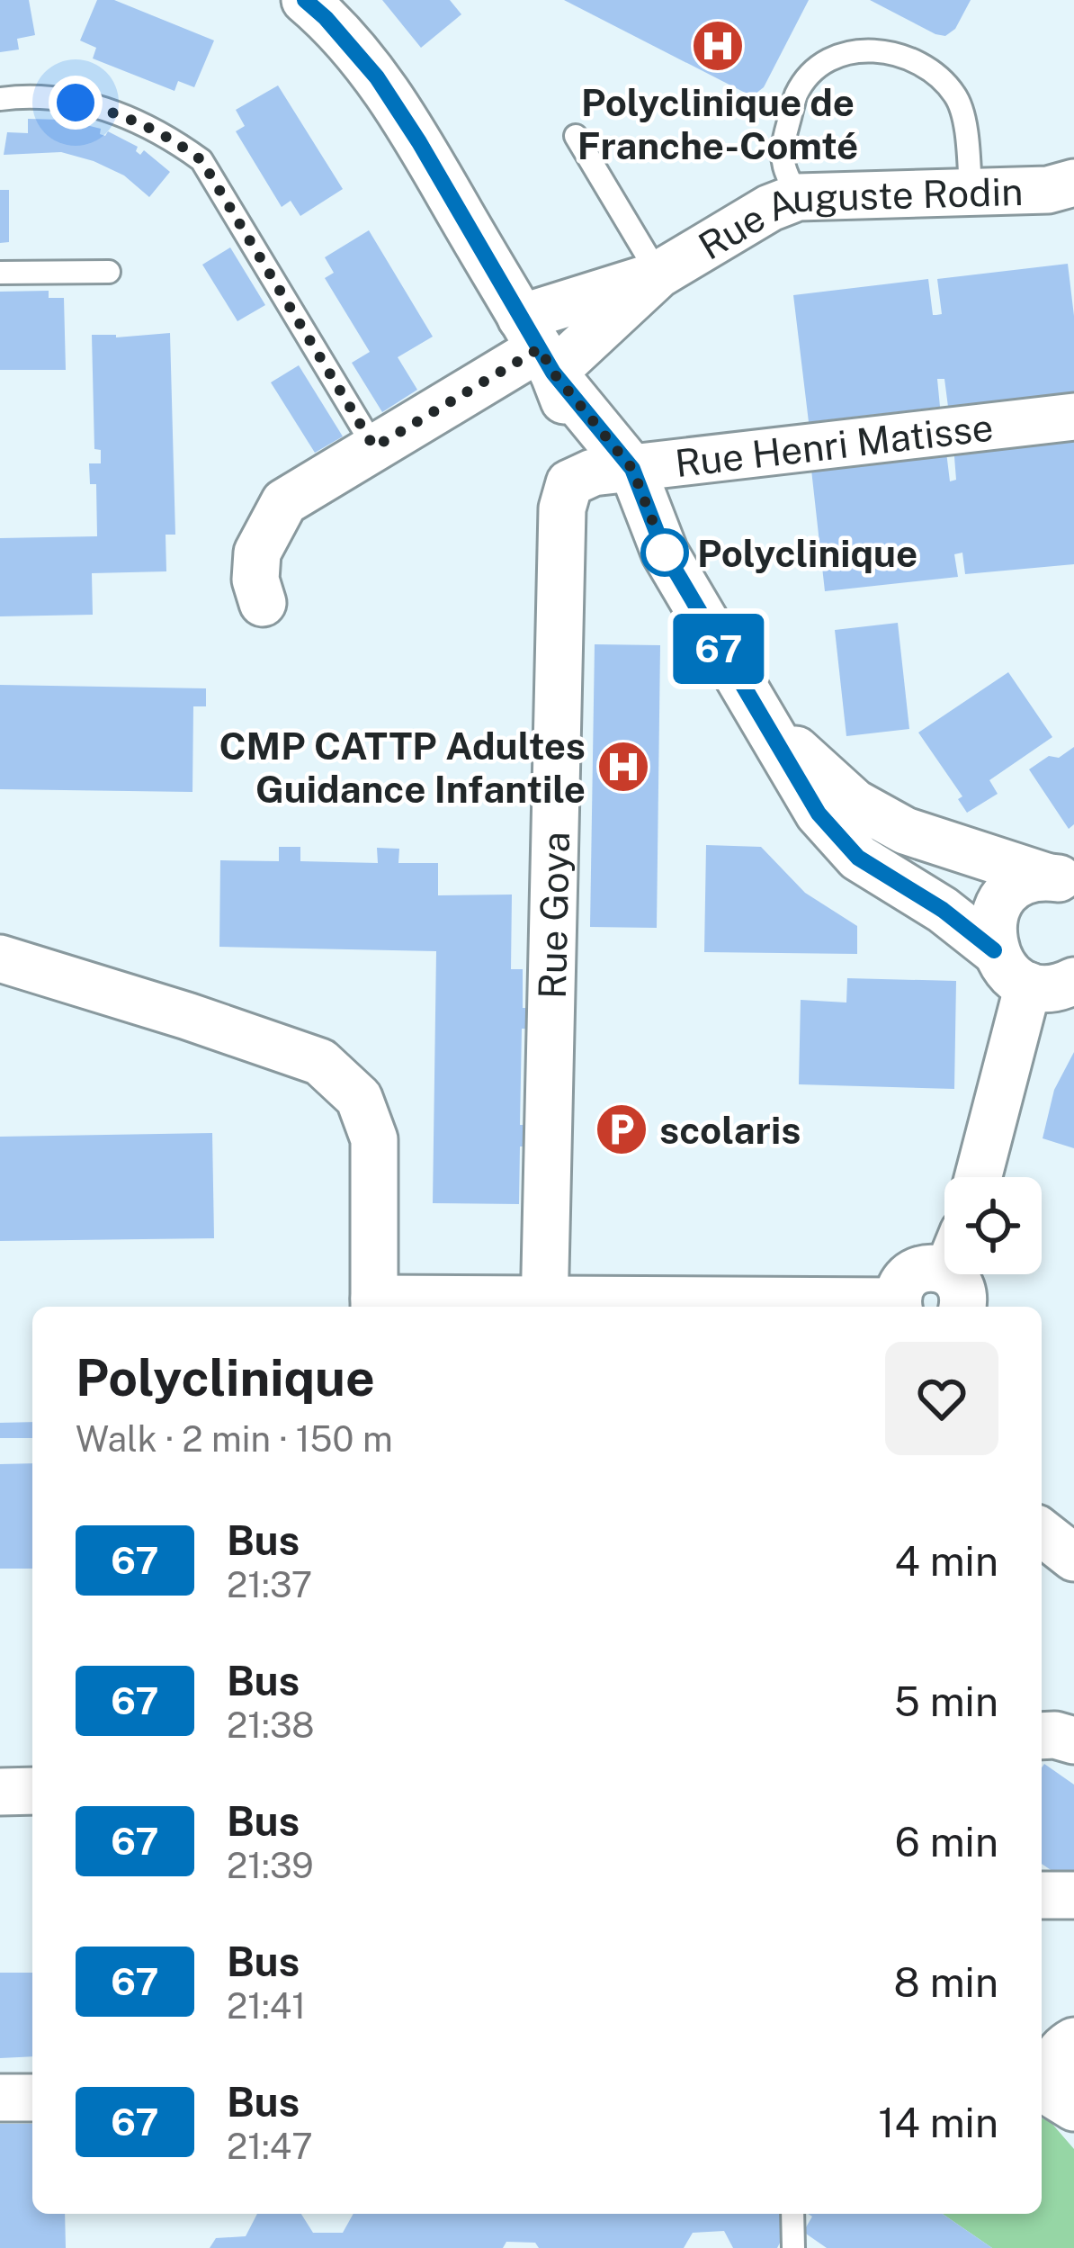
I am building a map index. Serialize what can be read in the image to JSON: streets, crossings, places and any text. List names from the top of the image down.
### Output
{
  "streets": {
    "street": ["Rue Auguste Rodin", "Rue Henri Matisse", "Rue Goya"]
  },
  "crossings": [
    ["Rue Henri Matisse", "Rue Goya"]
  ],
  "places": {
    "hospital": ["Polyclinique de Franche-Comté", "CMP CATTP Adultes Guidance Infantile"],
    "other": ["Polyclinique"],
    "parking": ["scolaris"]
  },
  "lines": ["bus line 67"],
  "page": {
    "on_map": "67",
    "heading": ["Polyclinique", "Walk · 2 min · 150 m"],
    "list": [
      {
        "mark": "67",
        "name": "Bus",
        "note": "21:37",
        "value": "4 min"
      },
      {
        "mark": "67",
        "name": "Bus",
        "note": "21:38",
        "value": "5 min"
      },
      {
        "mark": "67",
        "name": "Bus",
        "note": "21:39",
        "value": "6 min"
      },
      {
        "mark": "67",
        "name": "Bus",
        "note": "21:41",
        "value": "8 min"
      },
      {
        "mark": "67",
        "name": "Bus",
        "note": "21:47",
        "value": "14 min"
      }
    ]
  }
}
